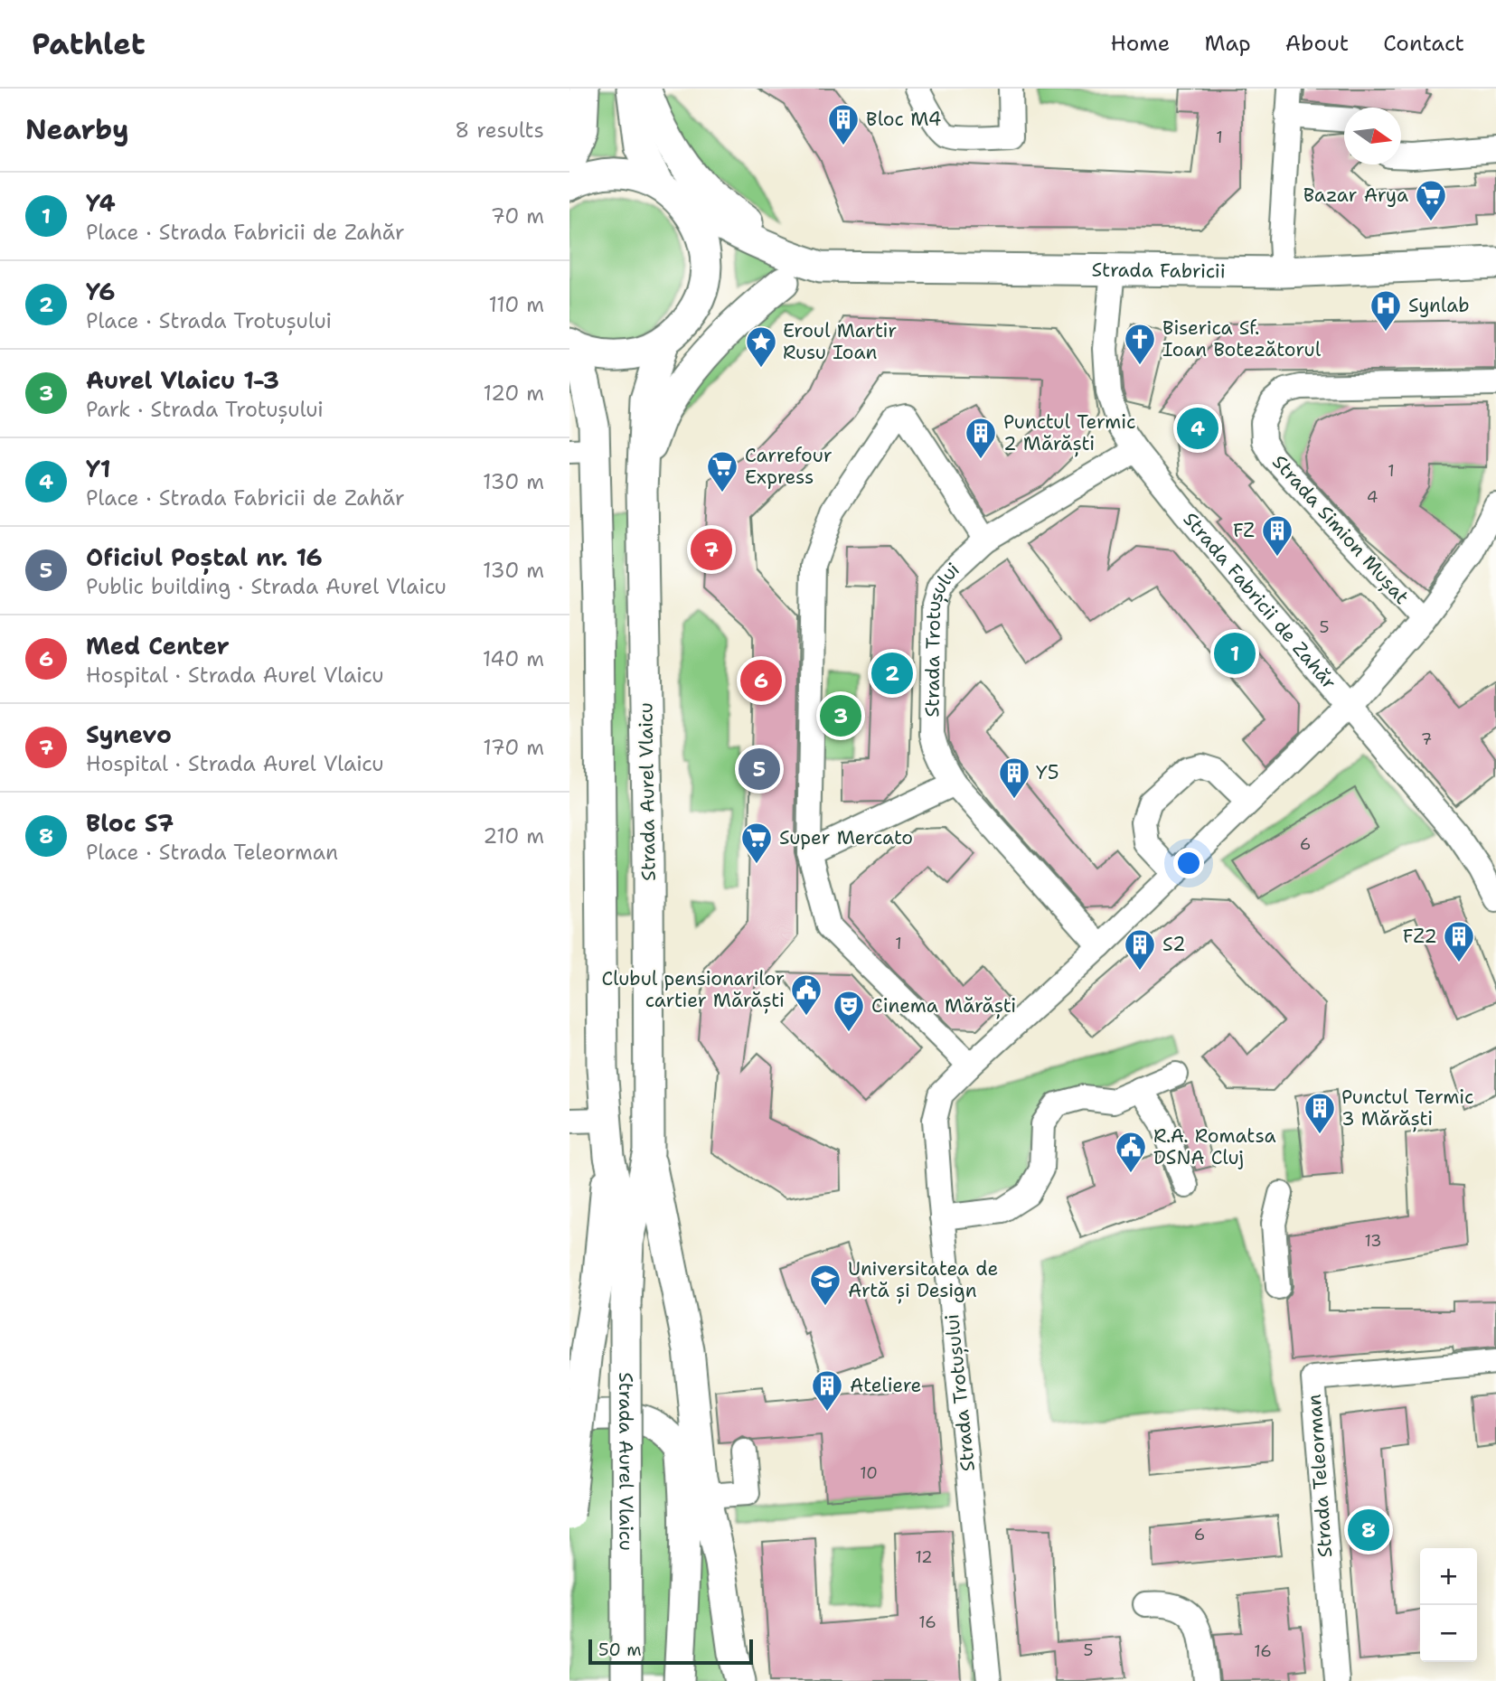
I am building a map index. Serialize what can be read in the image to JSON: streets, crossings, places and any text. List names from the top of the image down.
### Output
{
  "streets": {
    "main road": ["Strada Fabricii", "Strada Aurel Vlaicu"],
    "street": [
      "Strada Simion Mușat",
      "Strada Fabricii de Zahăr",
      "Strada Trotușului",
      "Strada Teleorman"
    ]
  },
  "crossings": [
    ["Strada Fabricii", "Strada Fabricii de Zahăr"],
    ["Strada Fabricii", "Strada Aurel Vlaicu"],
    ["Strada Simion Mușat", "Strada Fabricii de Zahăr"],
    ["Strada Simion Mușat", "Strada Trotușului"],
    ["Strada Fabricii de Zahăr", "Strada Trotușului"]
  ],
  "places": {
    "building": [
      "Bloc M4",
      "Punctul Termic 2 Mărăști",
      "FZ",
      "Y5",
      "FZ2",
      "S2",
      "Punctul Termic 3 Mărăști",
      "Ateliere"
    ],
    "supermarket": ["Bazar Arya", "Carrefour Express", "Super Mercato"],
    "hospital": ["Synlab"],
    "church": ["Biserica Sf. Ioan Botezătorul"],
    "place": ["Eroul Martir Rusu Ioan"],
    "public building": ["Clubul pensionarilor cartier Mărăști", "R.A. Romatsa DSNA Cluj"],
    "theatre": ["Cinema Mărăști"],
    "school or university": ["Universitatea de Artă și Design"]
  },
  "house_numbers": [
    "1",
    "1",
    "4",
    "5",
    "7",
    "6",
    "1",
    "13",
    "10",
    "6",
    "12",
    "16",
    "5",
    "16"
  ],
  "scale_bar": "50 m",
  "north": "right",
  "page": {
    "header": "Pathlet",
    "nav": [
      "Home",
      "Map",
      "About",
      "Contact"
    ],
    "heading": ["Nearby", "8 results"],
    "list": [
      {
        "mark": "1",
        "name": "Y4",
        "note": "Place · Strada Fabricii de Zahăr",
        "value": "70 m"
      },
      {
        "mark": "2",
        "name": "Y6",
        "note": "Place · Strada Trotușului",
        "value": "110 m"
      },
      {
        "mark": "3",
        "name": "Aurel Vlaicu 1-3",
        "note": "Park · Strada Trotușului",
        "value": "120 m"
      },
      {
        "mark": "4",
        "name": "Y1",
        "note": "Place · Strada Fabricii de Zahăr",
        "value": "130 m"
      },
      {
        "mark": "5",
        "name": "Oficiul Poștal nr. 16",
        "note": "Public building · Strada Aurel Vlaicu",
        "value": "130 m"
      },
      {
        "mark": "6",
        "name": "Med Center",
        "note": "Hospital · Strada Aurel Vlaicu",
        "value": "140 m"
      },
      {
        "mark": "7",
        "name": "Synevo",
        "note": "Hospital · Strada Aurel Vlaicu",
        "value": "170 m"
      },
      {
        "mark": "8",
        "name": "Bloc S7",
        "note": "Place · Strada Teleorman",
        "value": "210 m"
      }
    ],
    "pins": [
      "4",
      "7",
      "1",
      "2",
      "6",
      "3",
      "5",
      "8"
    ],
    "map_buttons": ["+", "−"],
    "scale": "50 m"
  }
}
